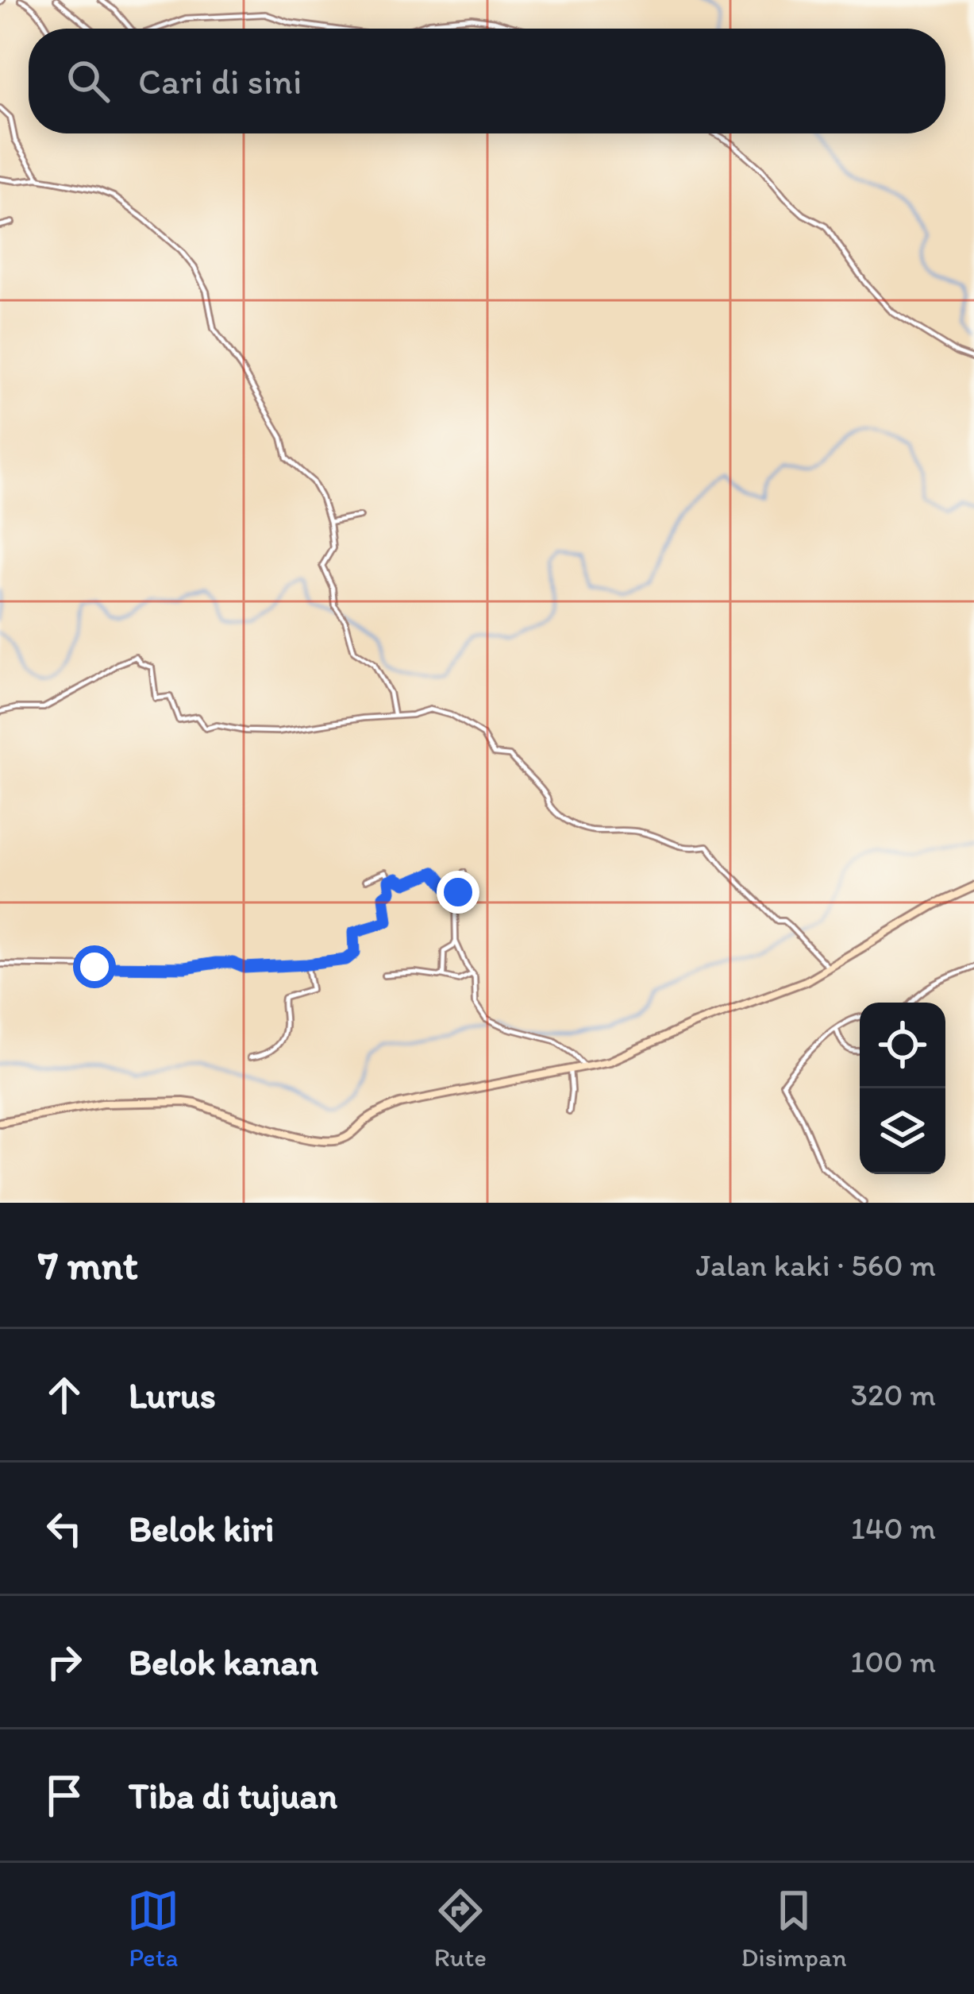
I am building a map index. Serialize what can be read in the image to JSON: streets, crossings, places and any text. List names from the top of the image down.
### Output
{
  "page": {
    "search": "Cari di sini",
    "heading": ["7 mnt", "Jalan kaki · 560 m"],
    "list": [
      ["Lurus", "320 m"],
      ["Belok kiri", "140 m"],
      ["Belok kanan", "100 m"],
      "Tiba di tujuan"
    ],
    "nav": ["Peta", "Rute", "Disimpan"]
  }
}
